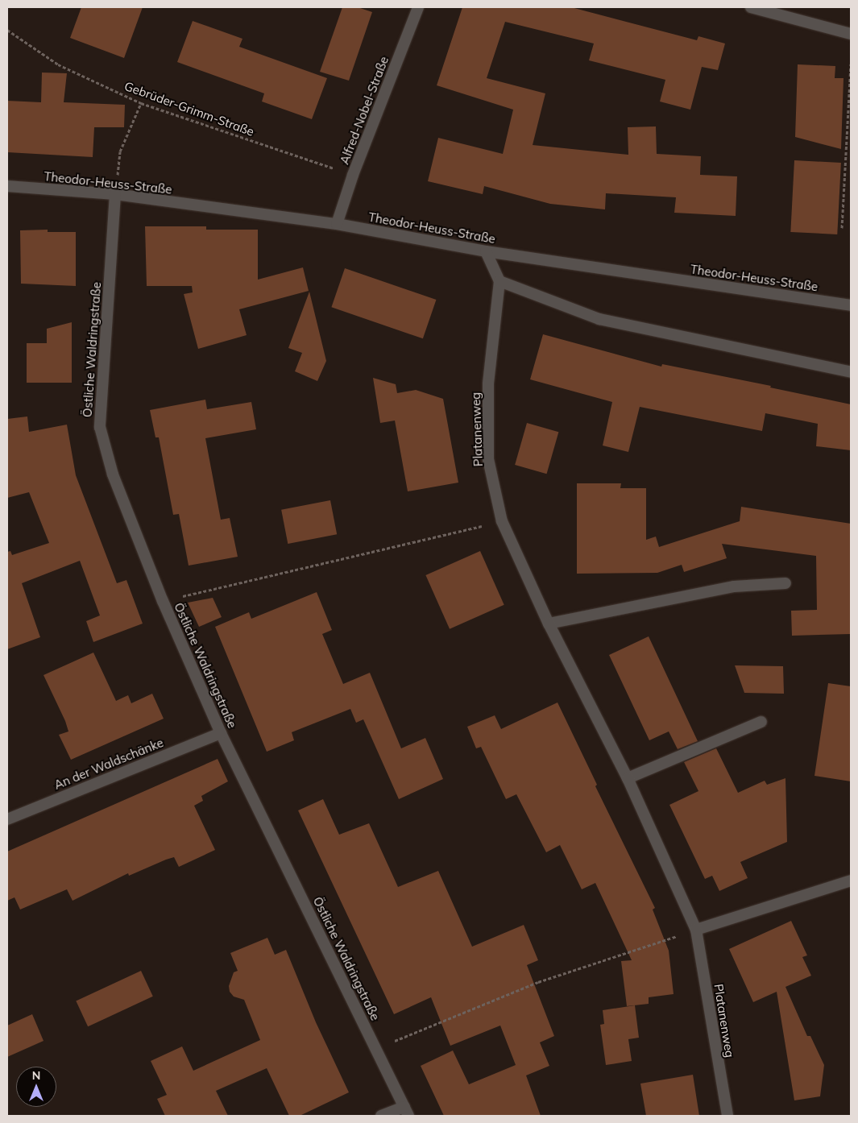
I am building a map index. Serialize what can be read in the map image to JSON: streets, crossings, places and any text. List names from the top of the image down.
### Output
{
  "streets": {
    "street": [
      "Alfred-Nobel-Straße",
      "Theodor-Heuss-Straße",
      "Östliche Waldringstraße",
      "Platanenweg",
      "An der Waldschänke"
    ],
    "path": ["Gebrüder-Grimm-Straße"]
  },
  "crossings": [
    ["Gebrüder-Grimm-Straße", "Alfred-Nobel-Straße"],
    ["Alfred-Nobel-Straße", "Theodor-Heuss-Straße"],
    ["Theodor-Heuss-Straße", "Östliche Waldringstraße"],
    ["Östliche Waldringstraße", "An der Waldschänke"]
  ],
  "north": "top"
}
